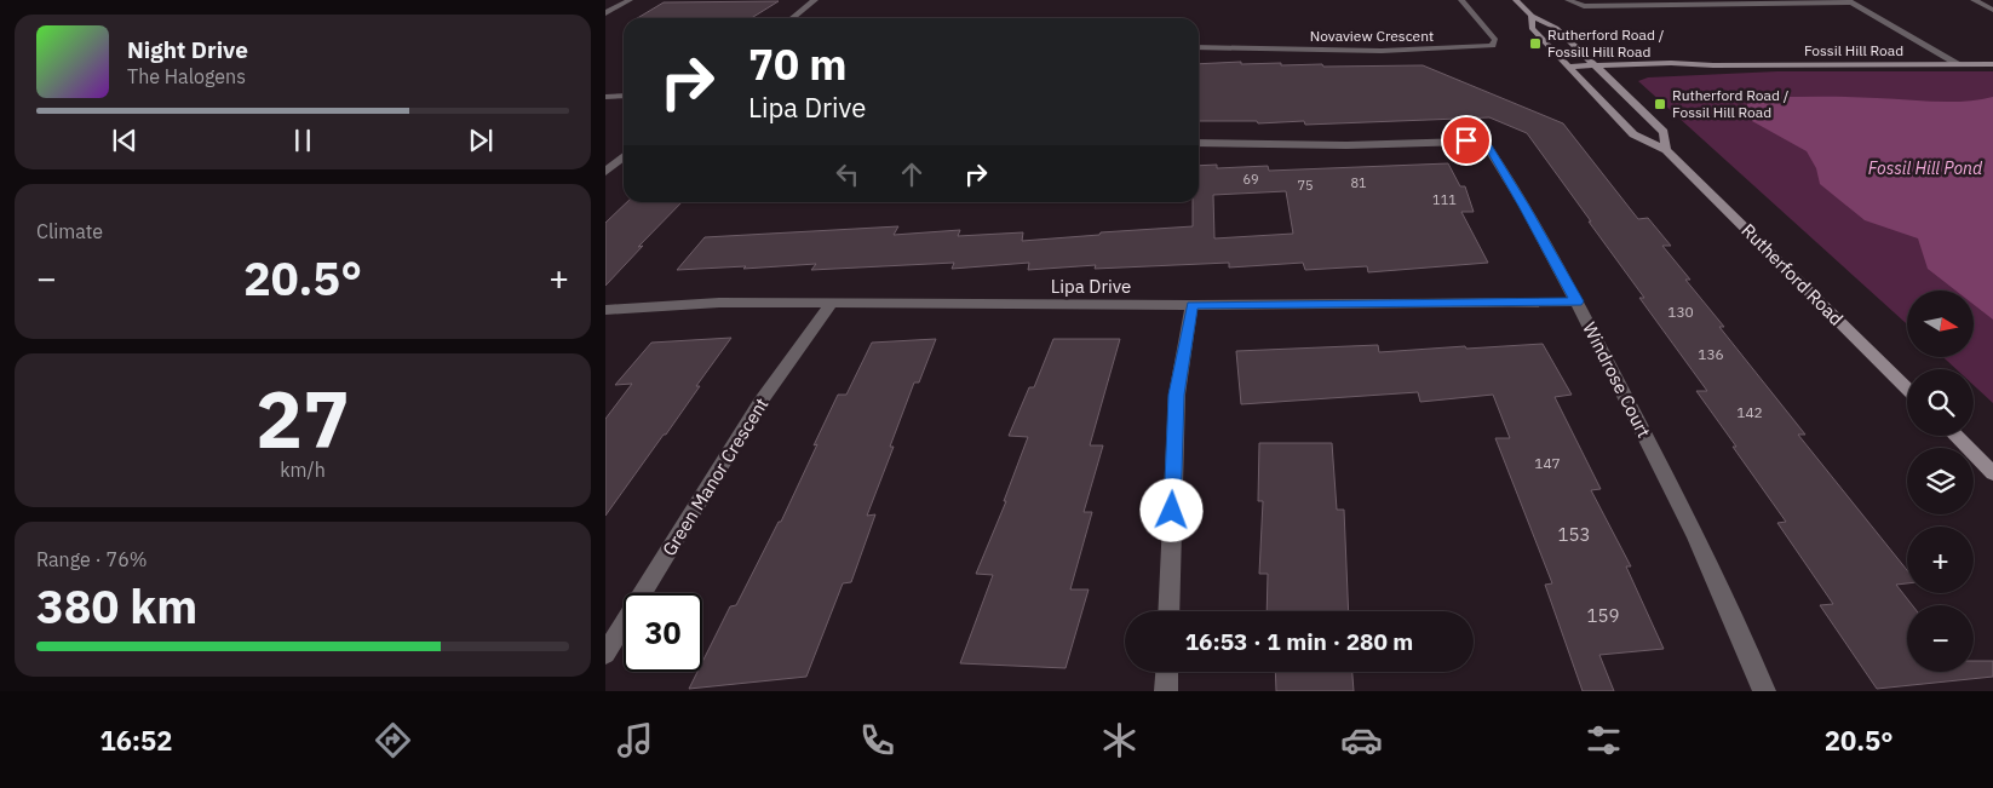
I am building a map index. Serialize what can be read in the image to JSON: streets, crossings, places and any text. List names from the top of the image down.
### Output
{
  "streets": {
    "main road": ["Fossil Hill Road", "Rutherford Road"],
    "street": [
      "Novaview Crescent",
      "Lipa Drive",
      "Windrose Court",
      "Green Manor Crescent"
    ]
  },
  "crossings": [
    ["Fossil Hill Road", "Rutherford Road"],
    ["Lipa Drive", "Windrose Court"],
    ["Lipa Drive", "Green Manor Crescent"]
  ],
  "water": ["Fossil Hill Pond"],
  "places": {
    "transit": ["Rutherford Road / Fossill Hill Road", "Rutherford Road / Fossil Hill Road"]
  },
  "house_numbers": [
    "69",
    "81",
    "75",
    "111",
    "130",
    "136",
    "142",
    "147",
    "153",
    "159"
  ],
  "north": "right",
  "page": {
    "turn": ["70 m", "Lipa Drive"],
    "song": ["Night Drive", "The Halogens"],
    "tile": [
      "Climate",
      ["27", "km/h"],
      ["Range · 76%", "380 km"]
    ],
    "heat": ["−", "20.5°", "+"],
    "map_buttons": ["+", "−"],
    "limit": "30",
    "trip": "16:53 · 1 min · 280 m",
    "tabs": ["16:52", "20.5°"]
  }
}
